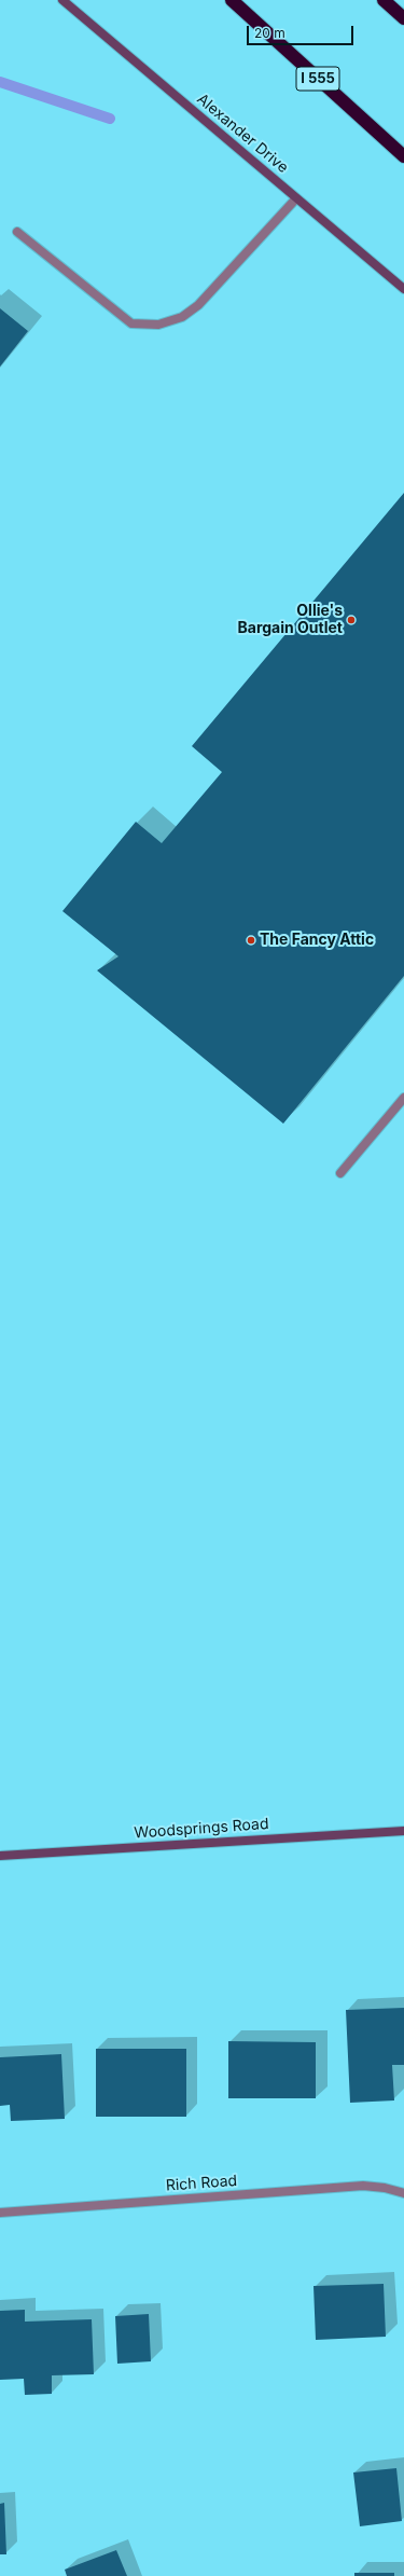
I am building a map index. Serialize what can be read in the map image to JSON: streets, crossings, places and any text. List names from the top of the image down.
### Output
{
  "streets": {
    "highway": ["I 555"],
    "street": ["Alexander Drive", "Woodsprings Road", "Rich Road"]
  },
  "places": ["Ollie's Bargain Outlet", "The Fancy Attic"],
  "scale_bar": "20 m"
}
